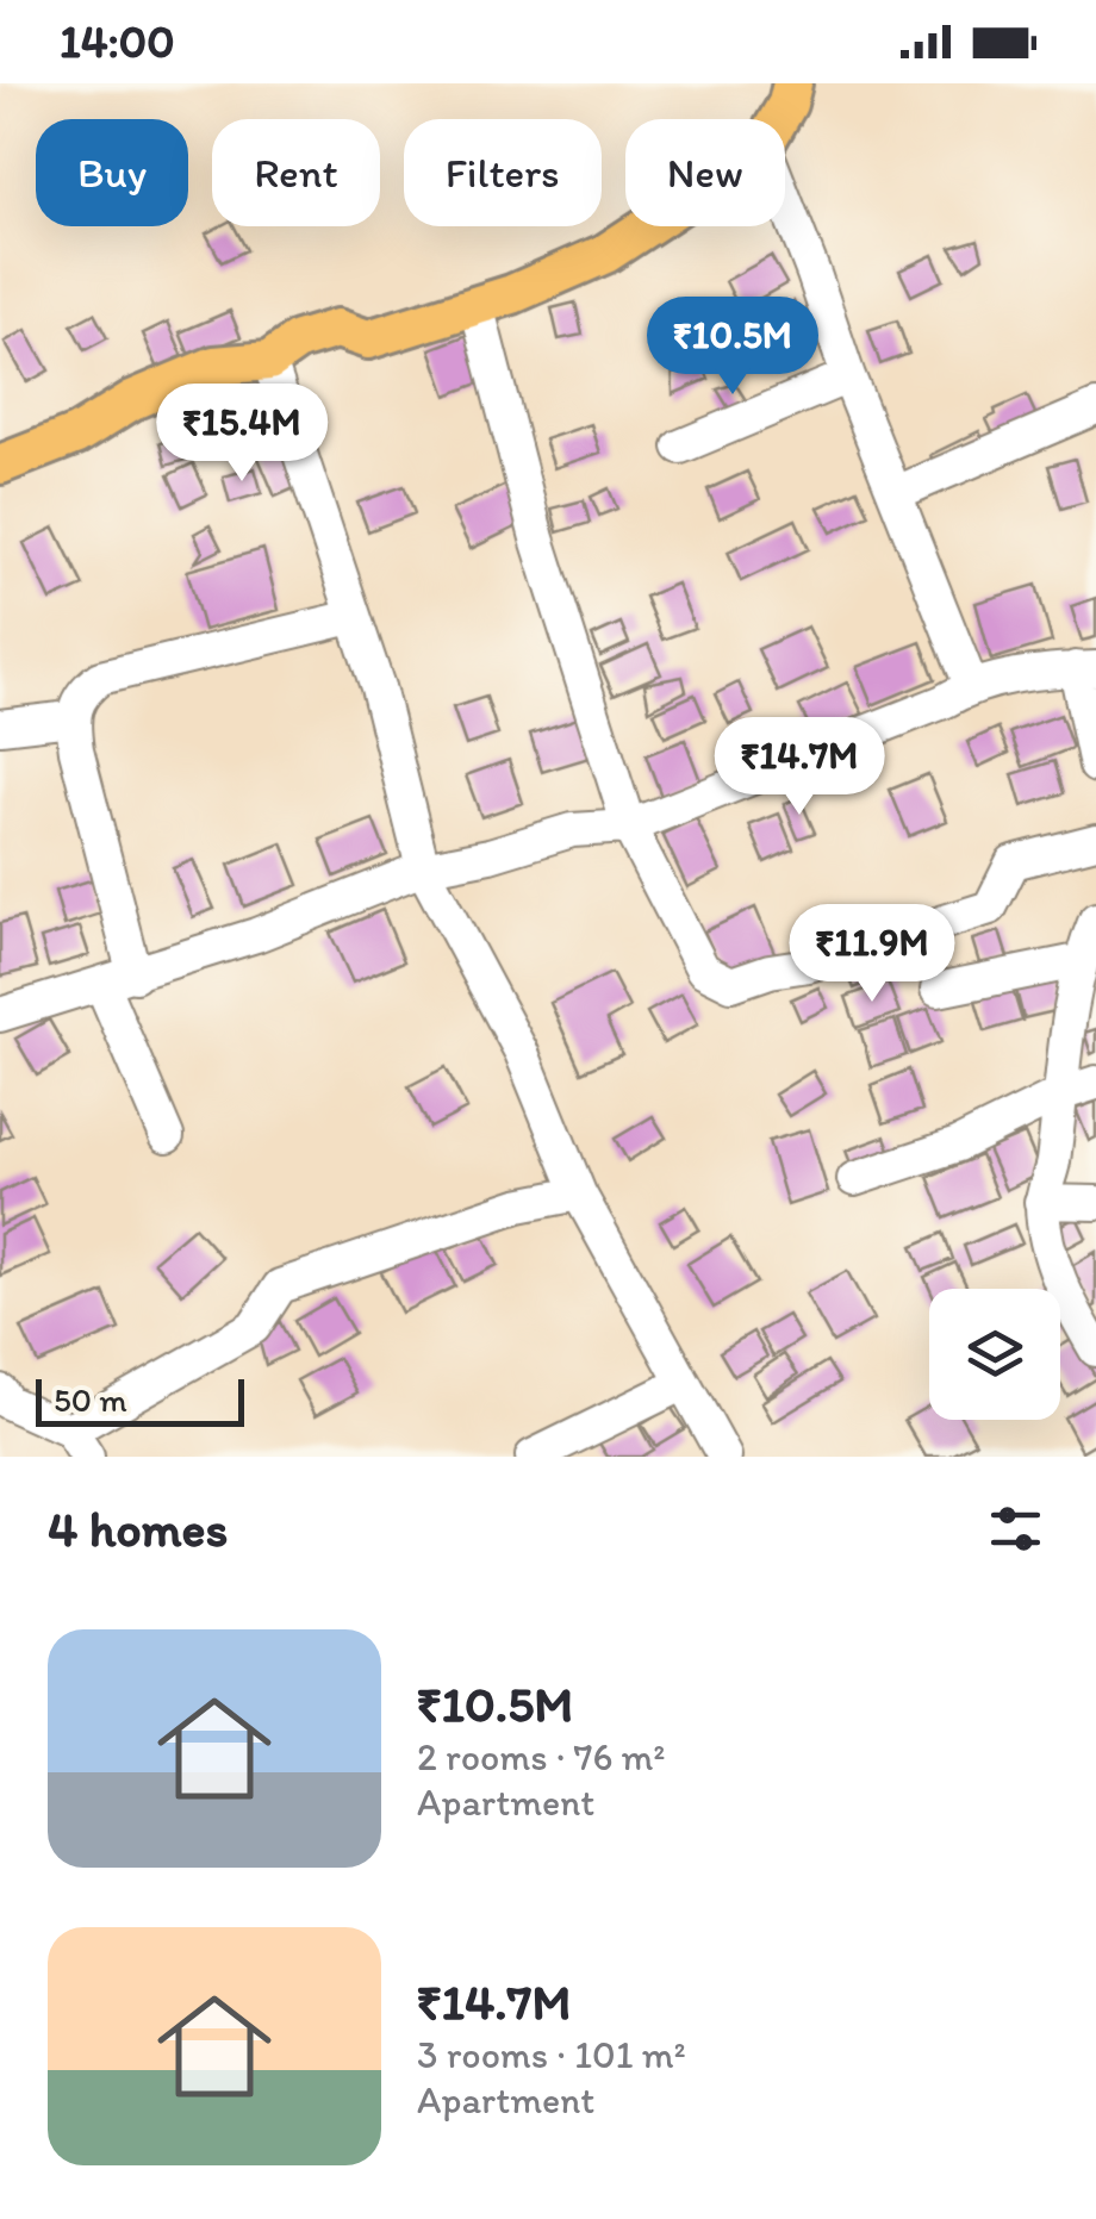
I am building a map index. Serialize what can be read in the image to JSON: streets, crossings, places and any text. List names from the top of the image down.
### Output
{
  "scale_bar": "50 m",
  "page": {
    "status": "14:00",
    "chip": [
      "Buy",
      "Rent",
      "Filters",
      "New"
    ],
    "price": [
      "₹10.5M",
      "₹15.4M",
      "₹14.7M",
      "₹11.9M"
    ],
    "scale": "50 m",
    "heading": "4 homes",
    "list": [
      {
        "name": "₹10.5M",
        "note": "2 rooms · 76 m² · Apartment"
      },
      {
        "name": "₹14.7M",
        "note": "3 rooms · 101 m² · Apartment"
      }
    ]
  }
}
